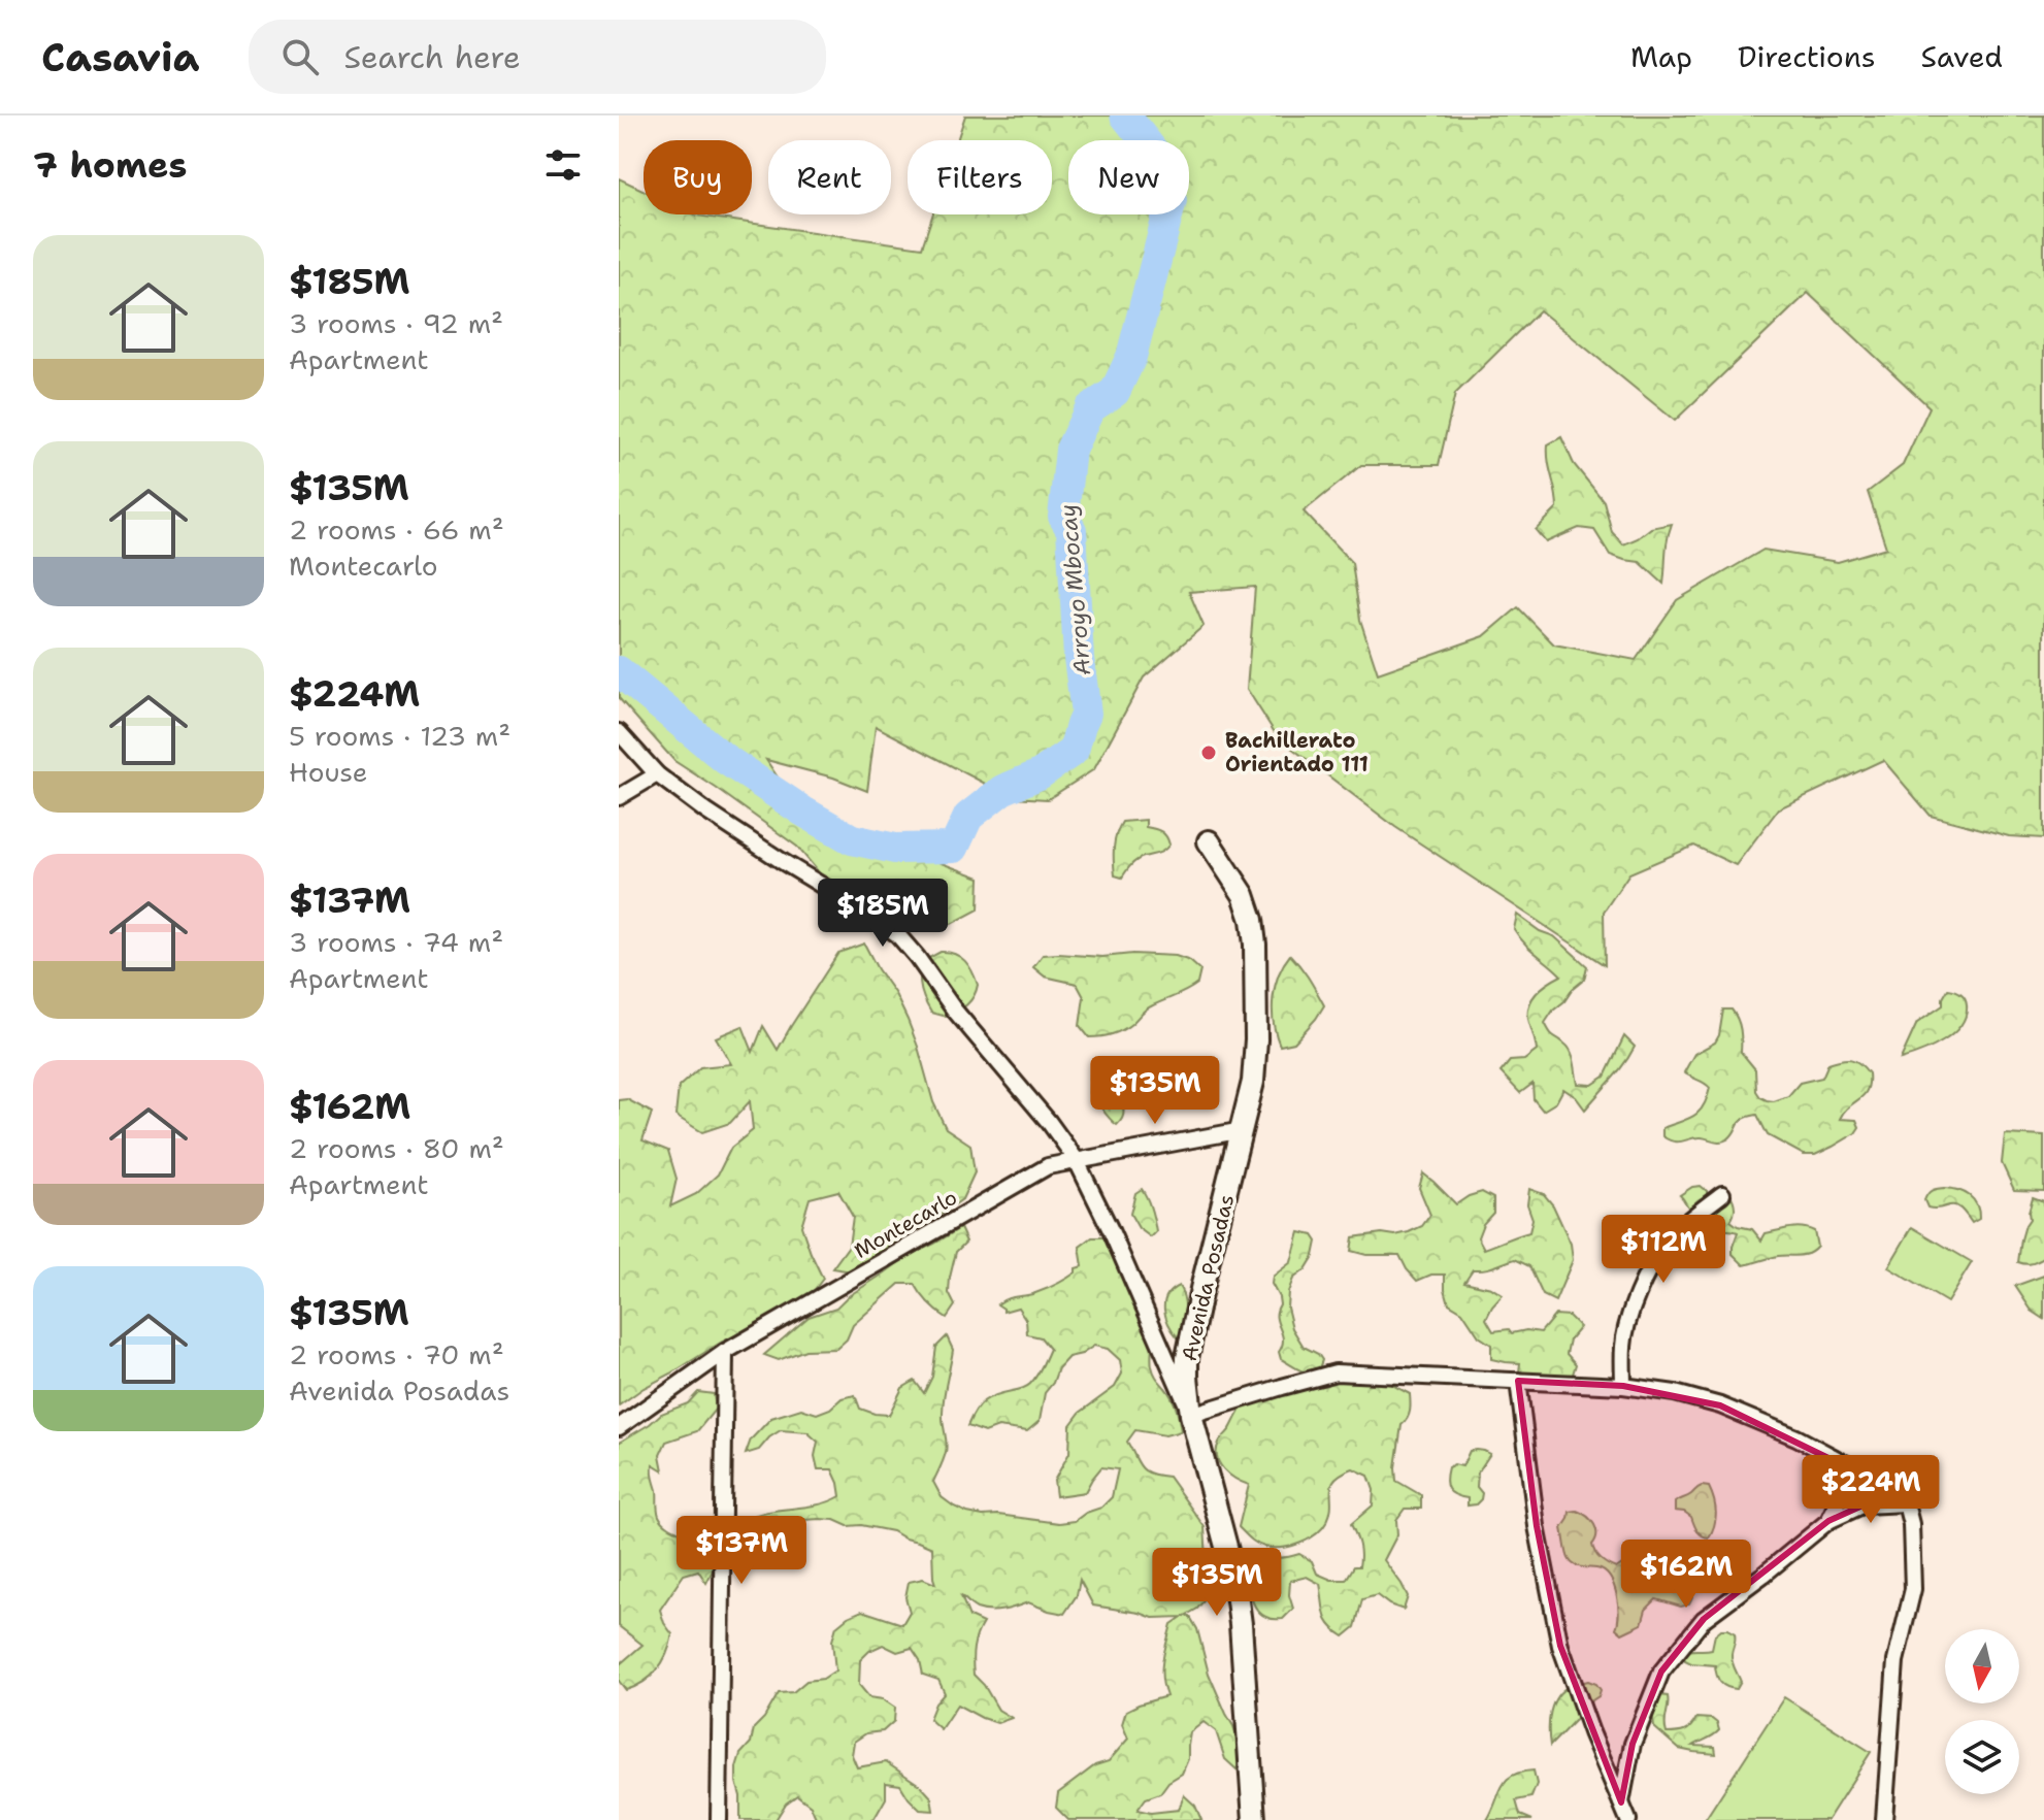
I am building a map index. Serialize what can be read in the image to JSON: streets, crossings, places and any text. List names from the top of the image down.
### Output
{
  "streets": {
    "street": ["Montecarlo", "Avenida Posadas"]
  },
  "crossings": [
    ["Montecarlo", "Avenida Posadas"]
  ],
  "water": ["Arroyo Mbocay"],
  "places": ["Bachillerato Orientado 111"],
  "north": "bottom",
  "page": {
    "header": "Casavia",
    "search": "Search here",
    "nav": ["Map", "Directions", "Saved"],
    "heading": "7 homes",
    "chip": [
      "Buy",
      "Rent",
      "Filters",
      "New"
    ],
    "list": [
      {
        "name": "$185M",
        "note": "3 rooms · 92 m² · Apartment"
      },
      {
        "name": "$135M",
        "note": "2 rooms · 66 m² · Montecarlo"
      },
      {
        "name": "$224M",
        "note": "5 rooms · 123 m² · House"
      },
      {
        "name": "$137M",
        "note": "3 rooms · 74 m² · Apartment"
      },
      {
        "name": "$162M",
        "note": "2 rooms · 80 m² · Apartment"
      },
      {
        "name": "$135M",
        "note": "2 rooms · 70 m² · Avenida Posadas"
      }
    ],
    "price": [
      "$185M",
      "$135M",
      "$112M",
      "$224M",
      "$137M",
      "$162M",
      "$135M"
    ]
  }
}
